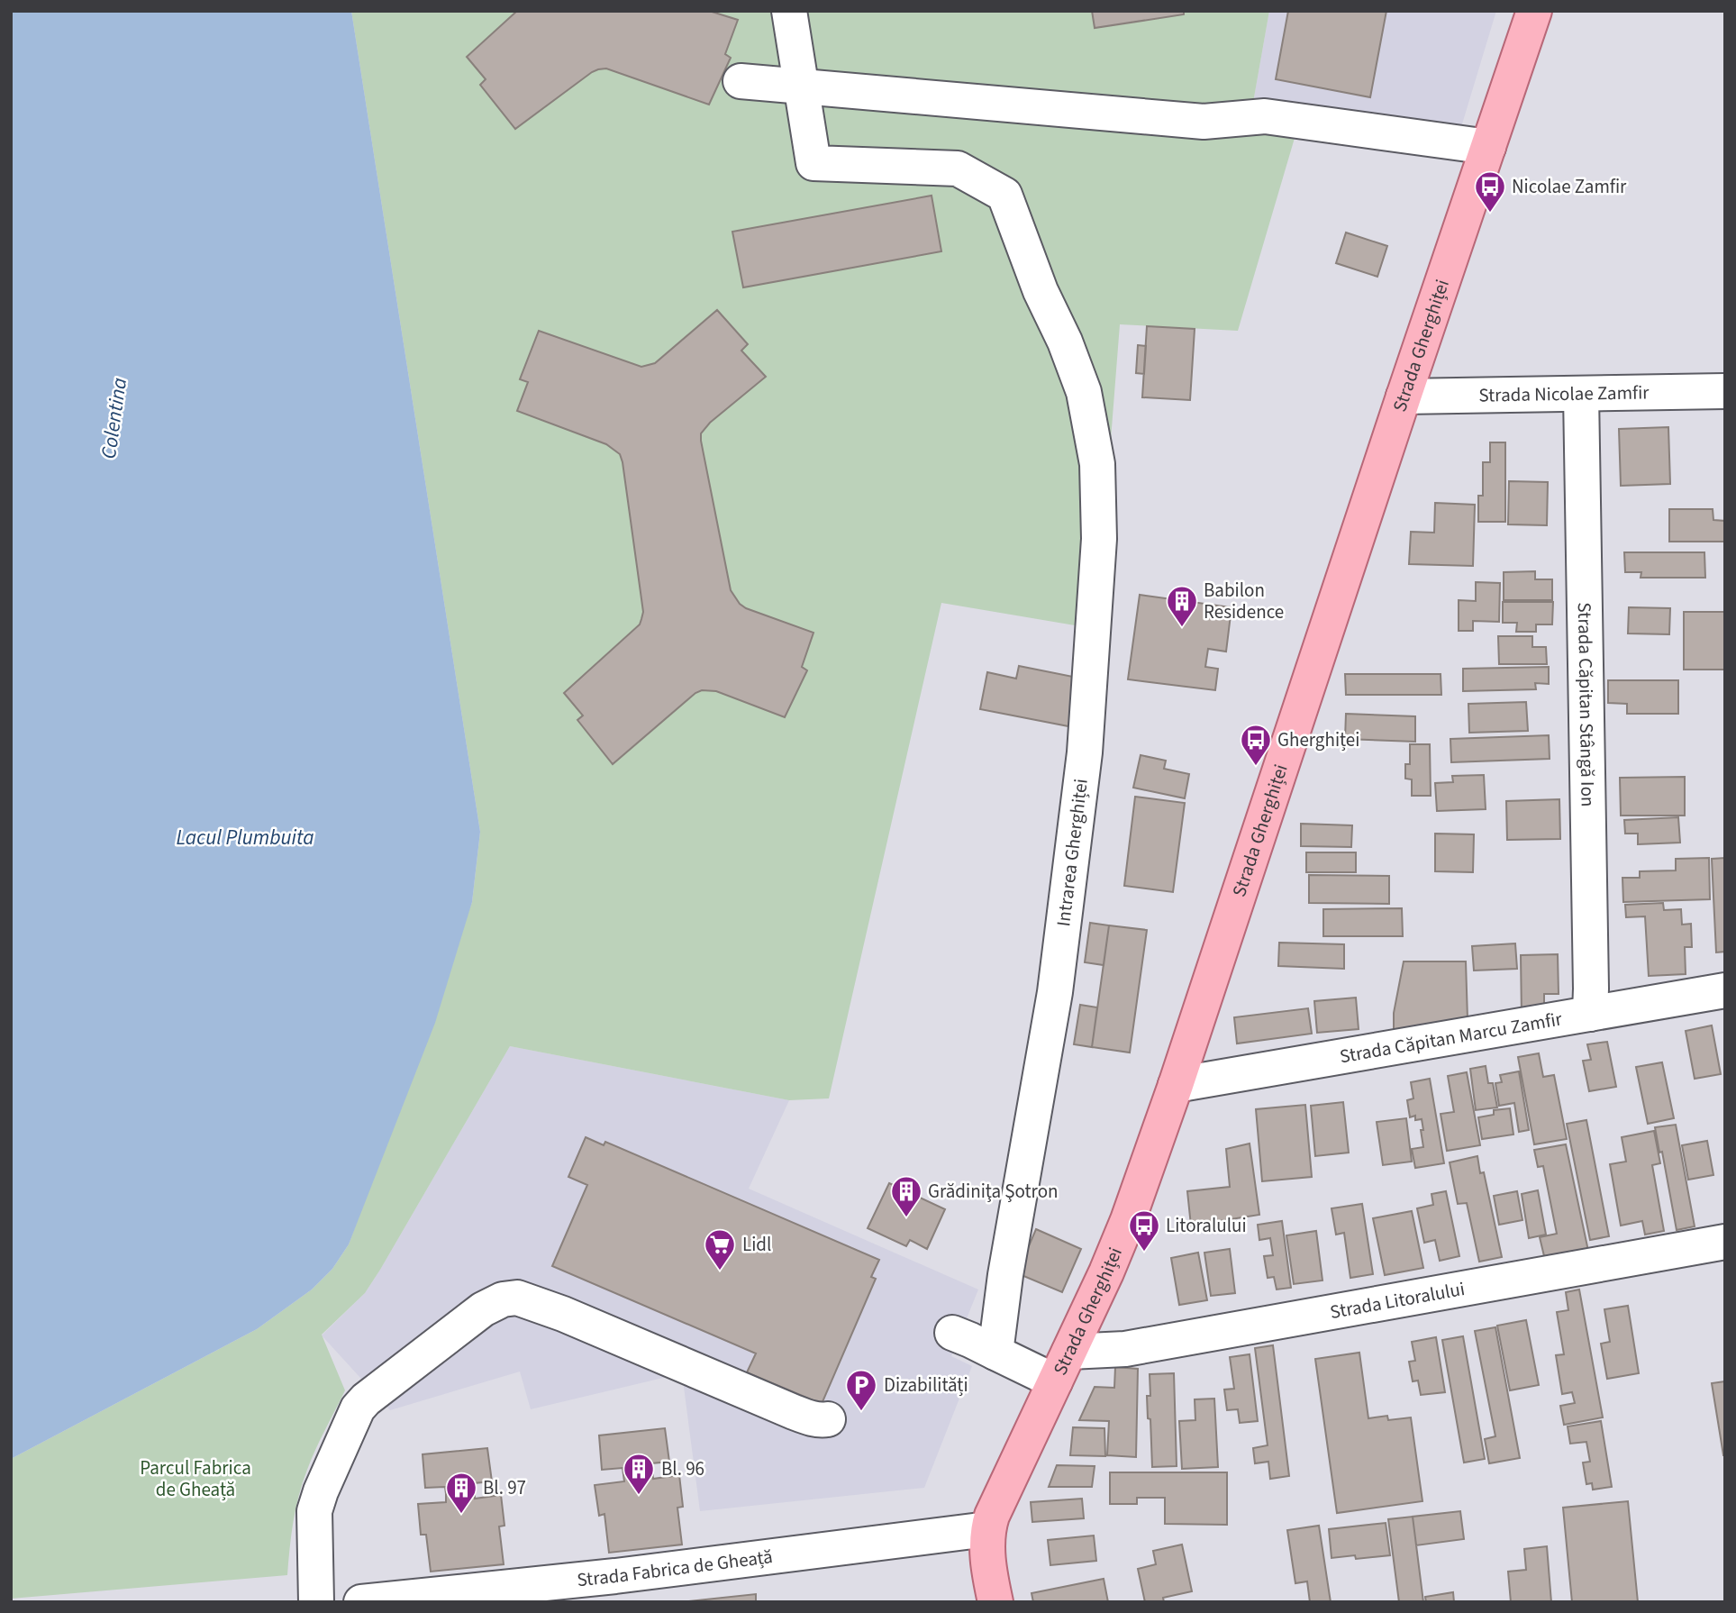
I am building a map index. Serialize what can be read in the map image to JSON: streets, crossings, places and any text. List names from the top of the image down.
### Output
{
  "streets": {
    "main road": ["Strada Gherghiței"],
    "street": [
      "Strada Nicolae Zamfir",
      "Strada Căpitan Stângă Ion",
      "Intrarea Gherghiței",
      "Strada Căpitan Marcu Zamfir",
      "Strada Litoralului",
      "Strada Fabrica de Gheață"
    ]
  },
  "crossings": [
    ["Strada Gherghiței", "Strada Nicolae Zamfir"],
    ["Strada Gherghiței", "Strada Căpitan Marcu Zamfir"],
    ["Strada Gherghiței", "Strada Litoralului"],
    ["Strada Gherghiței", "Strada Fabrica de Gheață"],
    ["Strada Nicolae Zamfir", "Strada Căpitan Stângă Ion"],
    ["Strada Căpitan Stângă Ion", "Strada Căpitan Marcu Zamfir"]
  ],
  "water": ["Colentina", "Lacul Plumbuita"],
  "parks": ["Parcul Fabrica de Gheață"],
  "places": {
    "bus stop": ["Nicolae Zamfir", "Gherghiței", "Litoralului"],
    "building": [
      "Babilon Residence",
      "Grădiniţa Şotron",
      "Bl. 96",
      "Bl. 97"
    ],
    "supermarket": ["Lidl"],
    "parking": ["Dizabilități"]
  }
}
